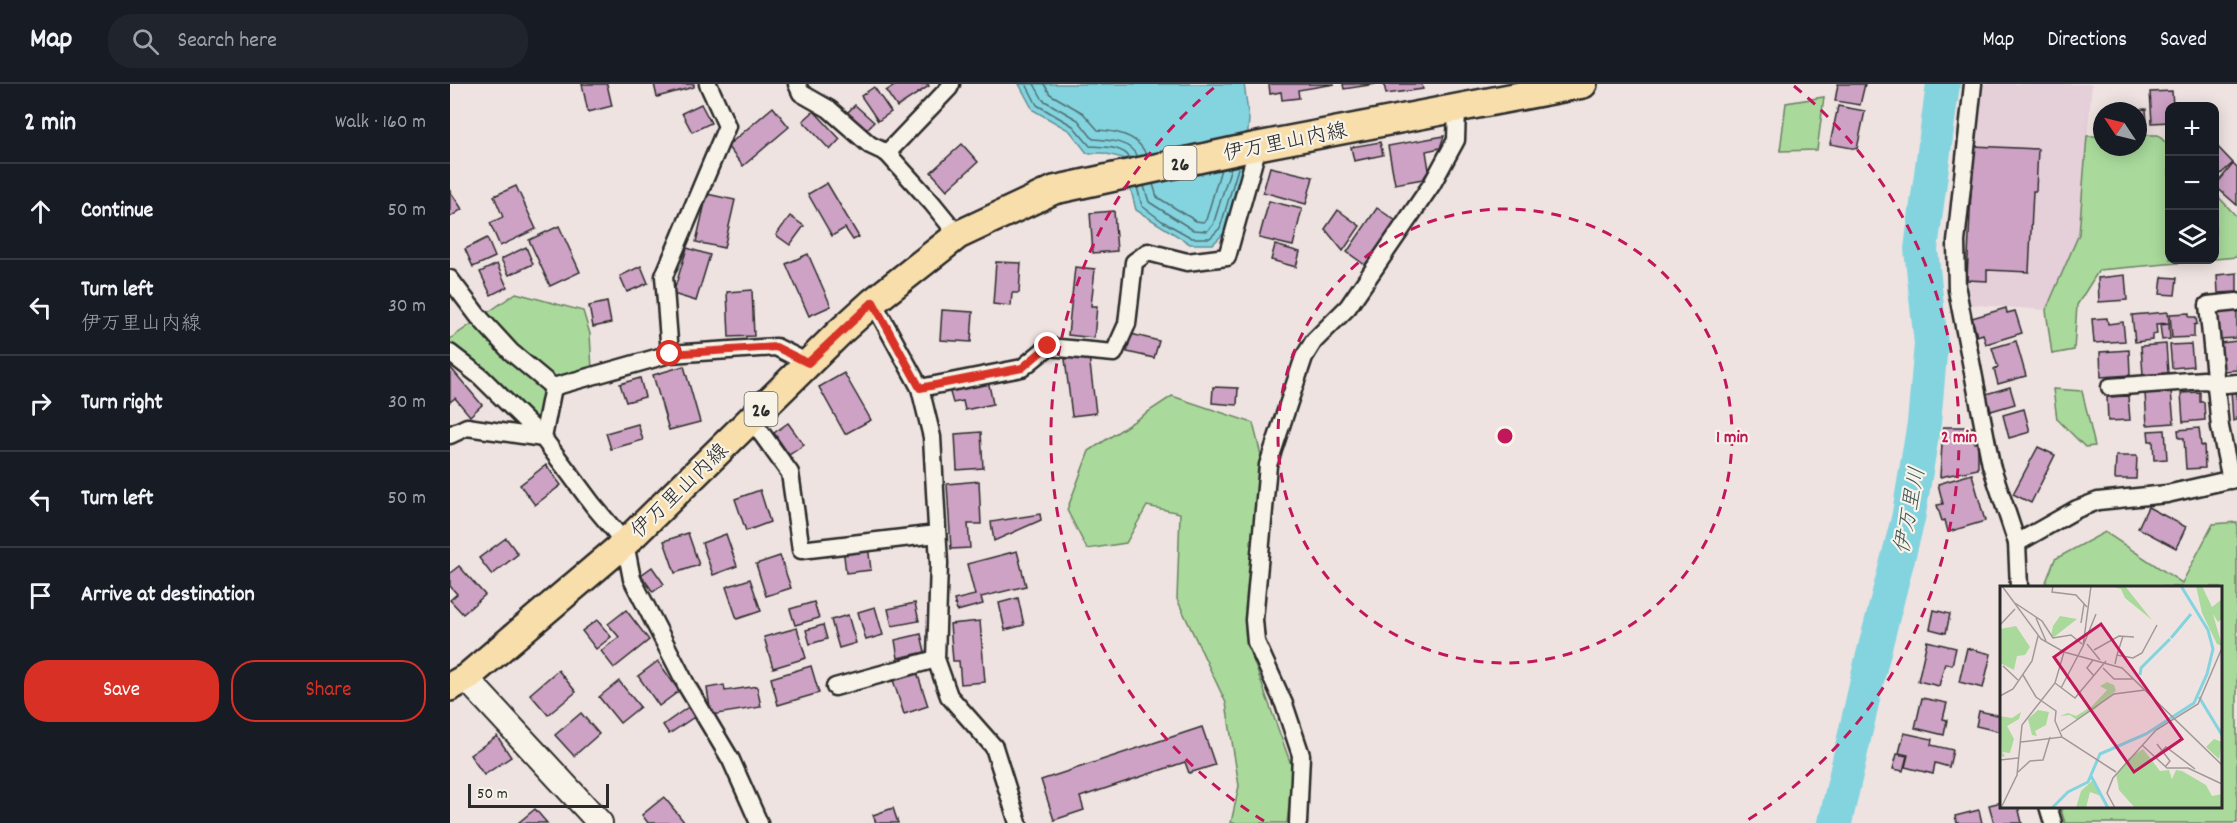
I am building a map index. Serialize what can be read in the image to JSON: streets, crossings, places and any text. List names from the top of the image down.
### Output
{
  "streets": {
    "main road": ["伊万里山内線", "26"]
  },
  "water": ["伊万里川"],
  "scale_bar": "50 m",
  "north": "top left",
  "page": {
    "header": "Map",
    "search": "Search here",
    "nav": ["Map", "Directions", "Saved"],
    "heading": ["2 min", "Walk · 160 m"],
    "map_buttons": ["+", "−"],
    "list": [
      ["Continue", "50 m"],
      ["Turn left", "伊万里山内線", "30 m"],
      ["Turn right", "30 m"],
      ["Turn left", "50 m"],
      "Arrive at destination"
    ],
    "buttons": ["Save", "Share"],
    "scale": "50 m"
  },
  "rings": ["1 min", "2 min"]
}
